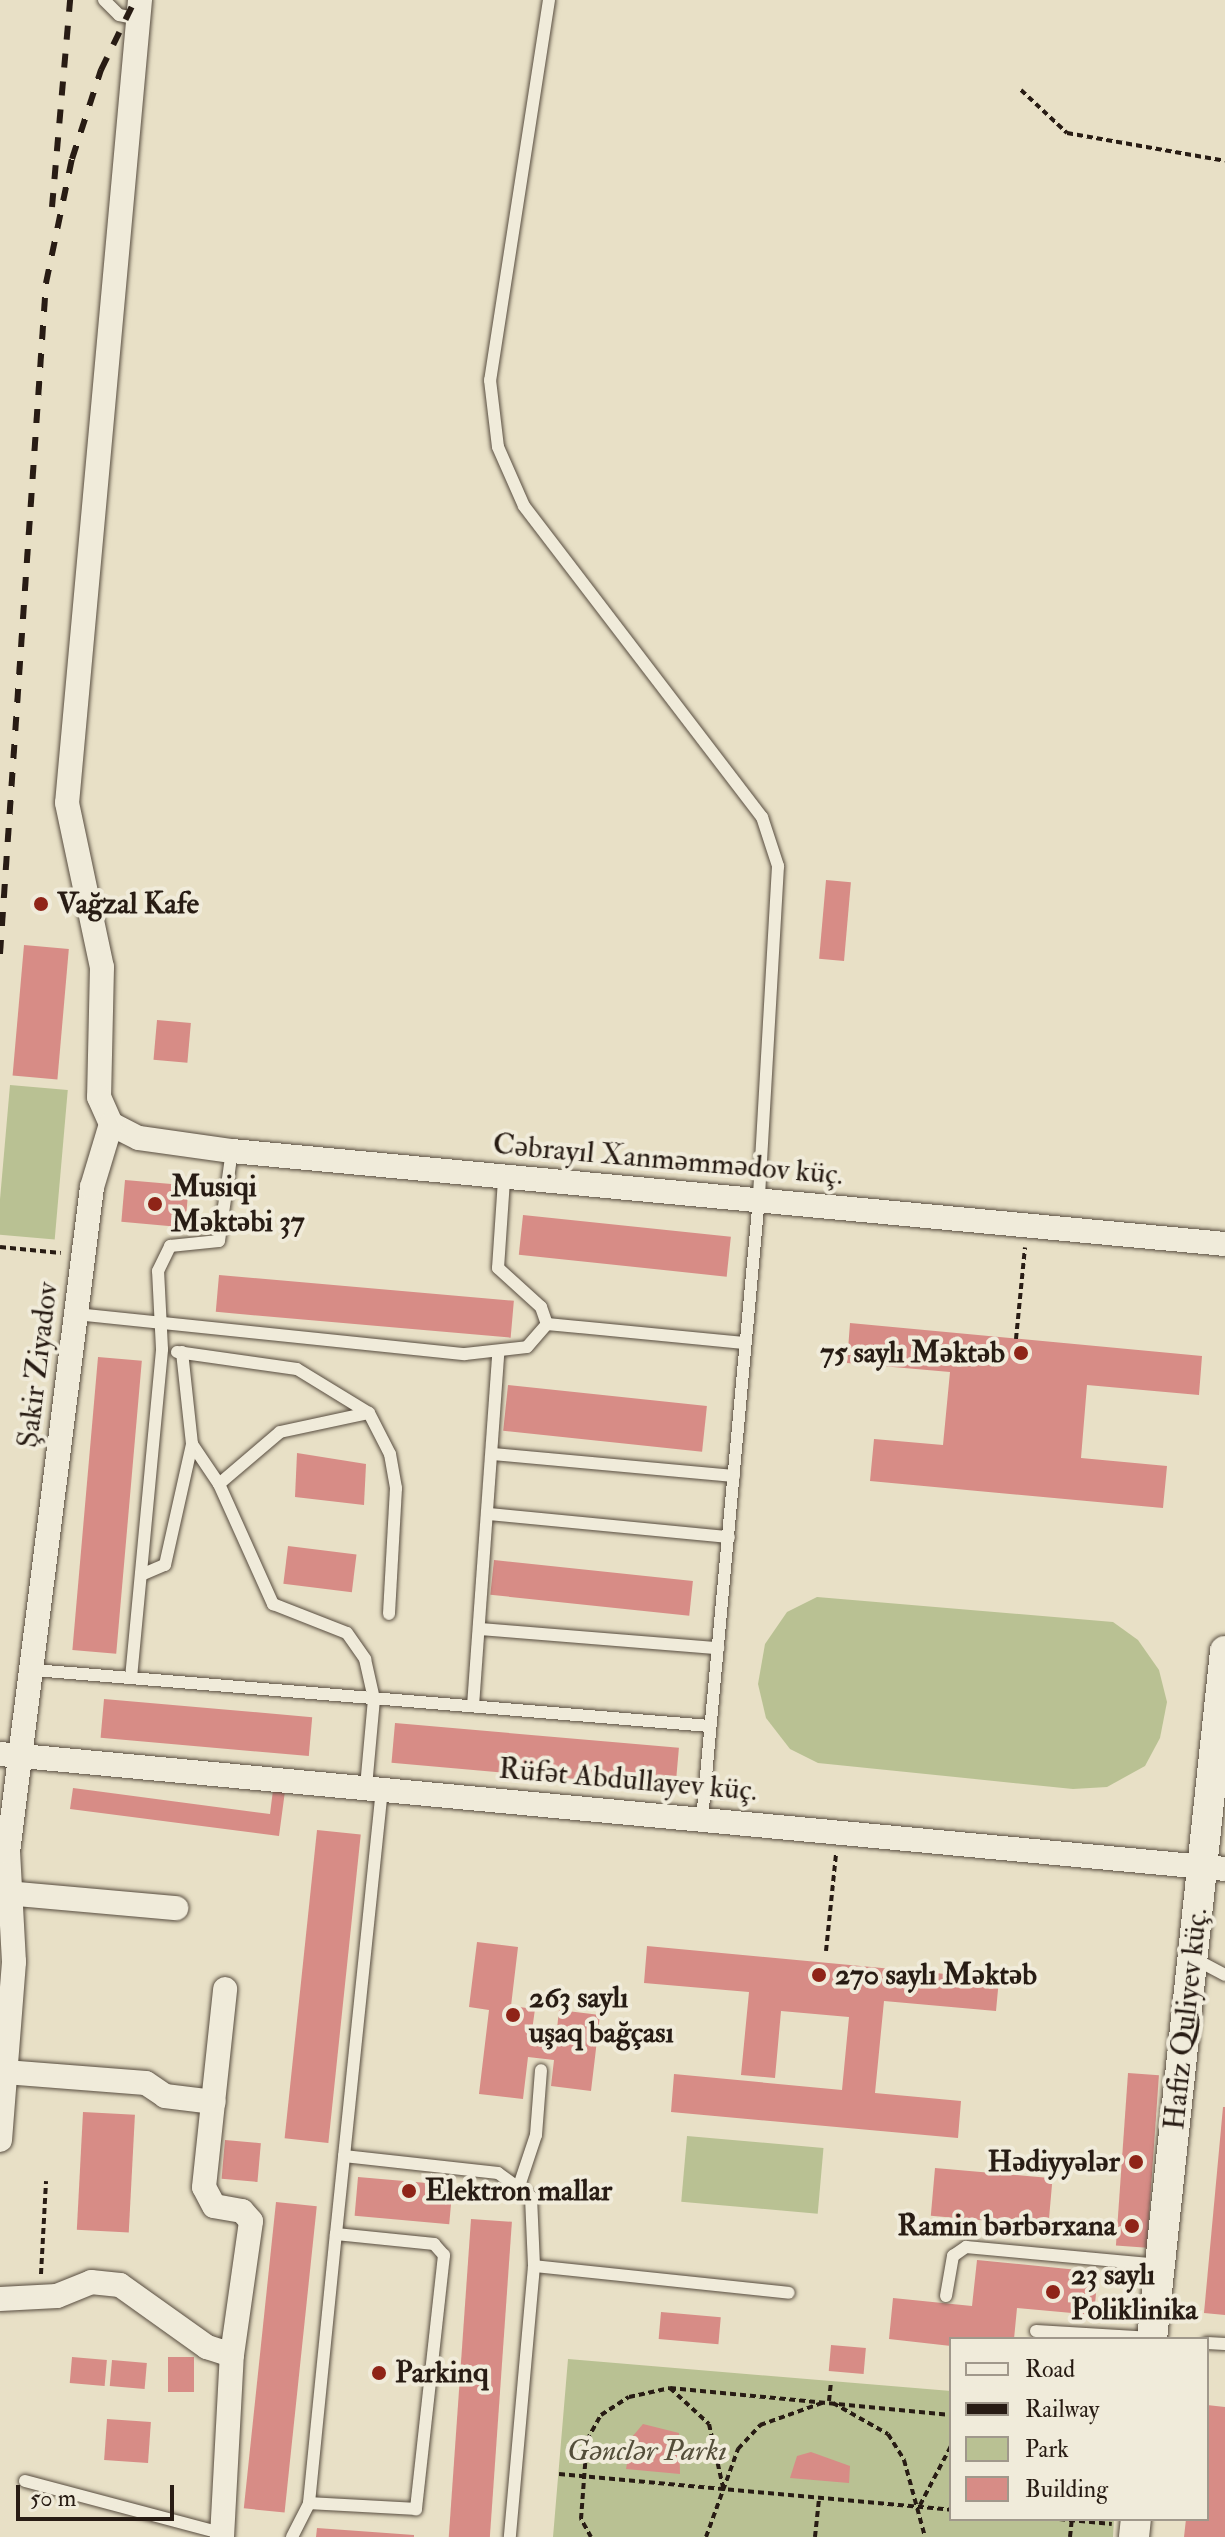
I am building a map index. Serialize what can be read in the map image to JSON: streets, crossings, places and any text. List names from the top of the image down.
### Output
{
  "streets": {
    "street": [
      "Cəbrayıl Xanməmmədov küç.",
      "Şakir Ziyadov",
      "Rüfət Abdullayev küç.",
      "Hafiz Quliyev küç."
    ]
  },
  "crossings": [
    ["Cəbrayıl Xanməmmədov küç.", "Şakir Ziyadov"],
    ["Şakir Ziyadov", "Rüfət Abdullayev küç."],
    ["Rüfət Abdullayev küç.", "Hafiz Quliyev küç."]
  ],
  "parks": ["Gənclər Parkı"],
  "places": [
    "Vağzal Kafe",
    "Musiqi Məktəbi 37",
    "75 saylı Məktəb",
    "270 saylı Məktəb",
    "263 saylı uşaq bağçası",
    "Hədiyyələr",
    "Elektron mallar",
    "Ramin bərbərxana",
    "23 saylı Poliklinika",
    "Parkinq"
  ],
  "legend": [
    "Road",
    "Railway",
    "Park",
    "Building"
  ],
  "scale_bar": "50 m"
}
